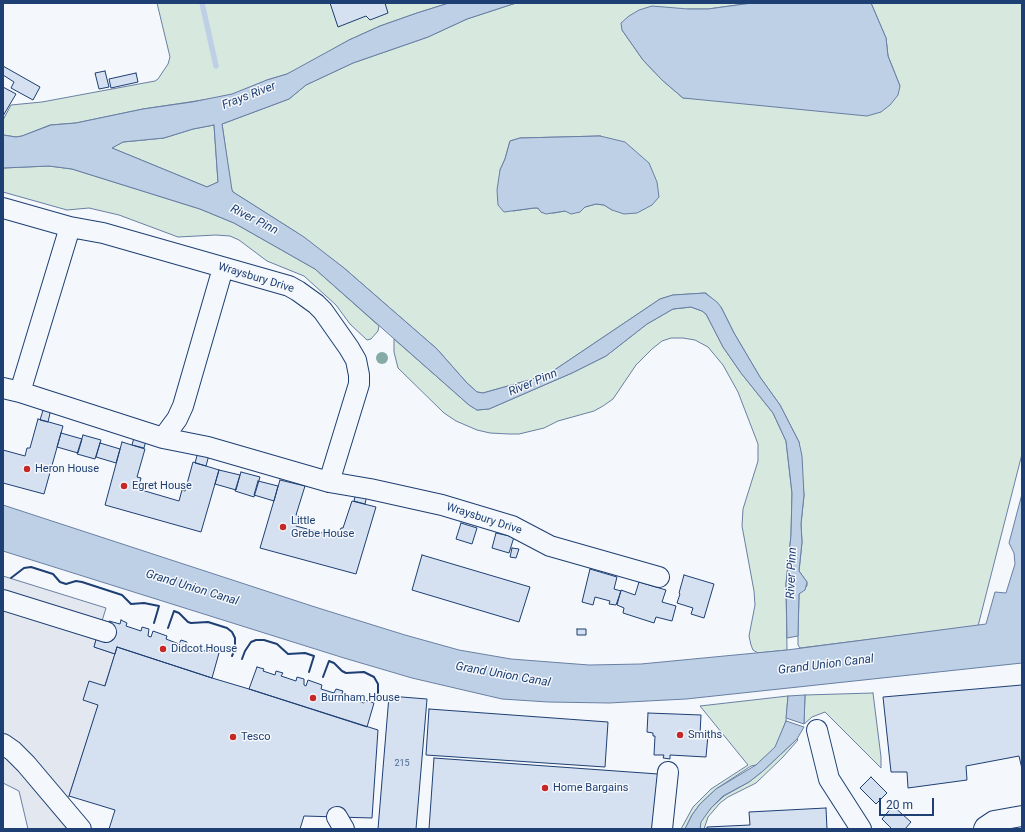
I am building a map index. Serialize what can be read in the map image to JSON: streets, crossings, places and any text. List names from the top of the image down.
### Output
{
  "streets": {
    "street": ["Wraysbury Drive"]
  },
  "water": ["Frays River", "River Pinn", "Grand Union Canal"],
  "places": [
    "Heron House",
    "Egret House",
    "Little Grebe House",
    "Didcot House",
    "Burnham House",
    "Smiths",
    "Tesco",
    "Home Bargains"
  ],
  "house_numbers": ["215"],
  "scale_bar": "20 m"
}
